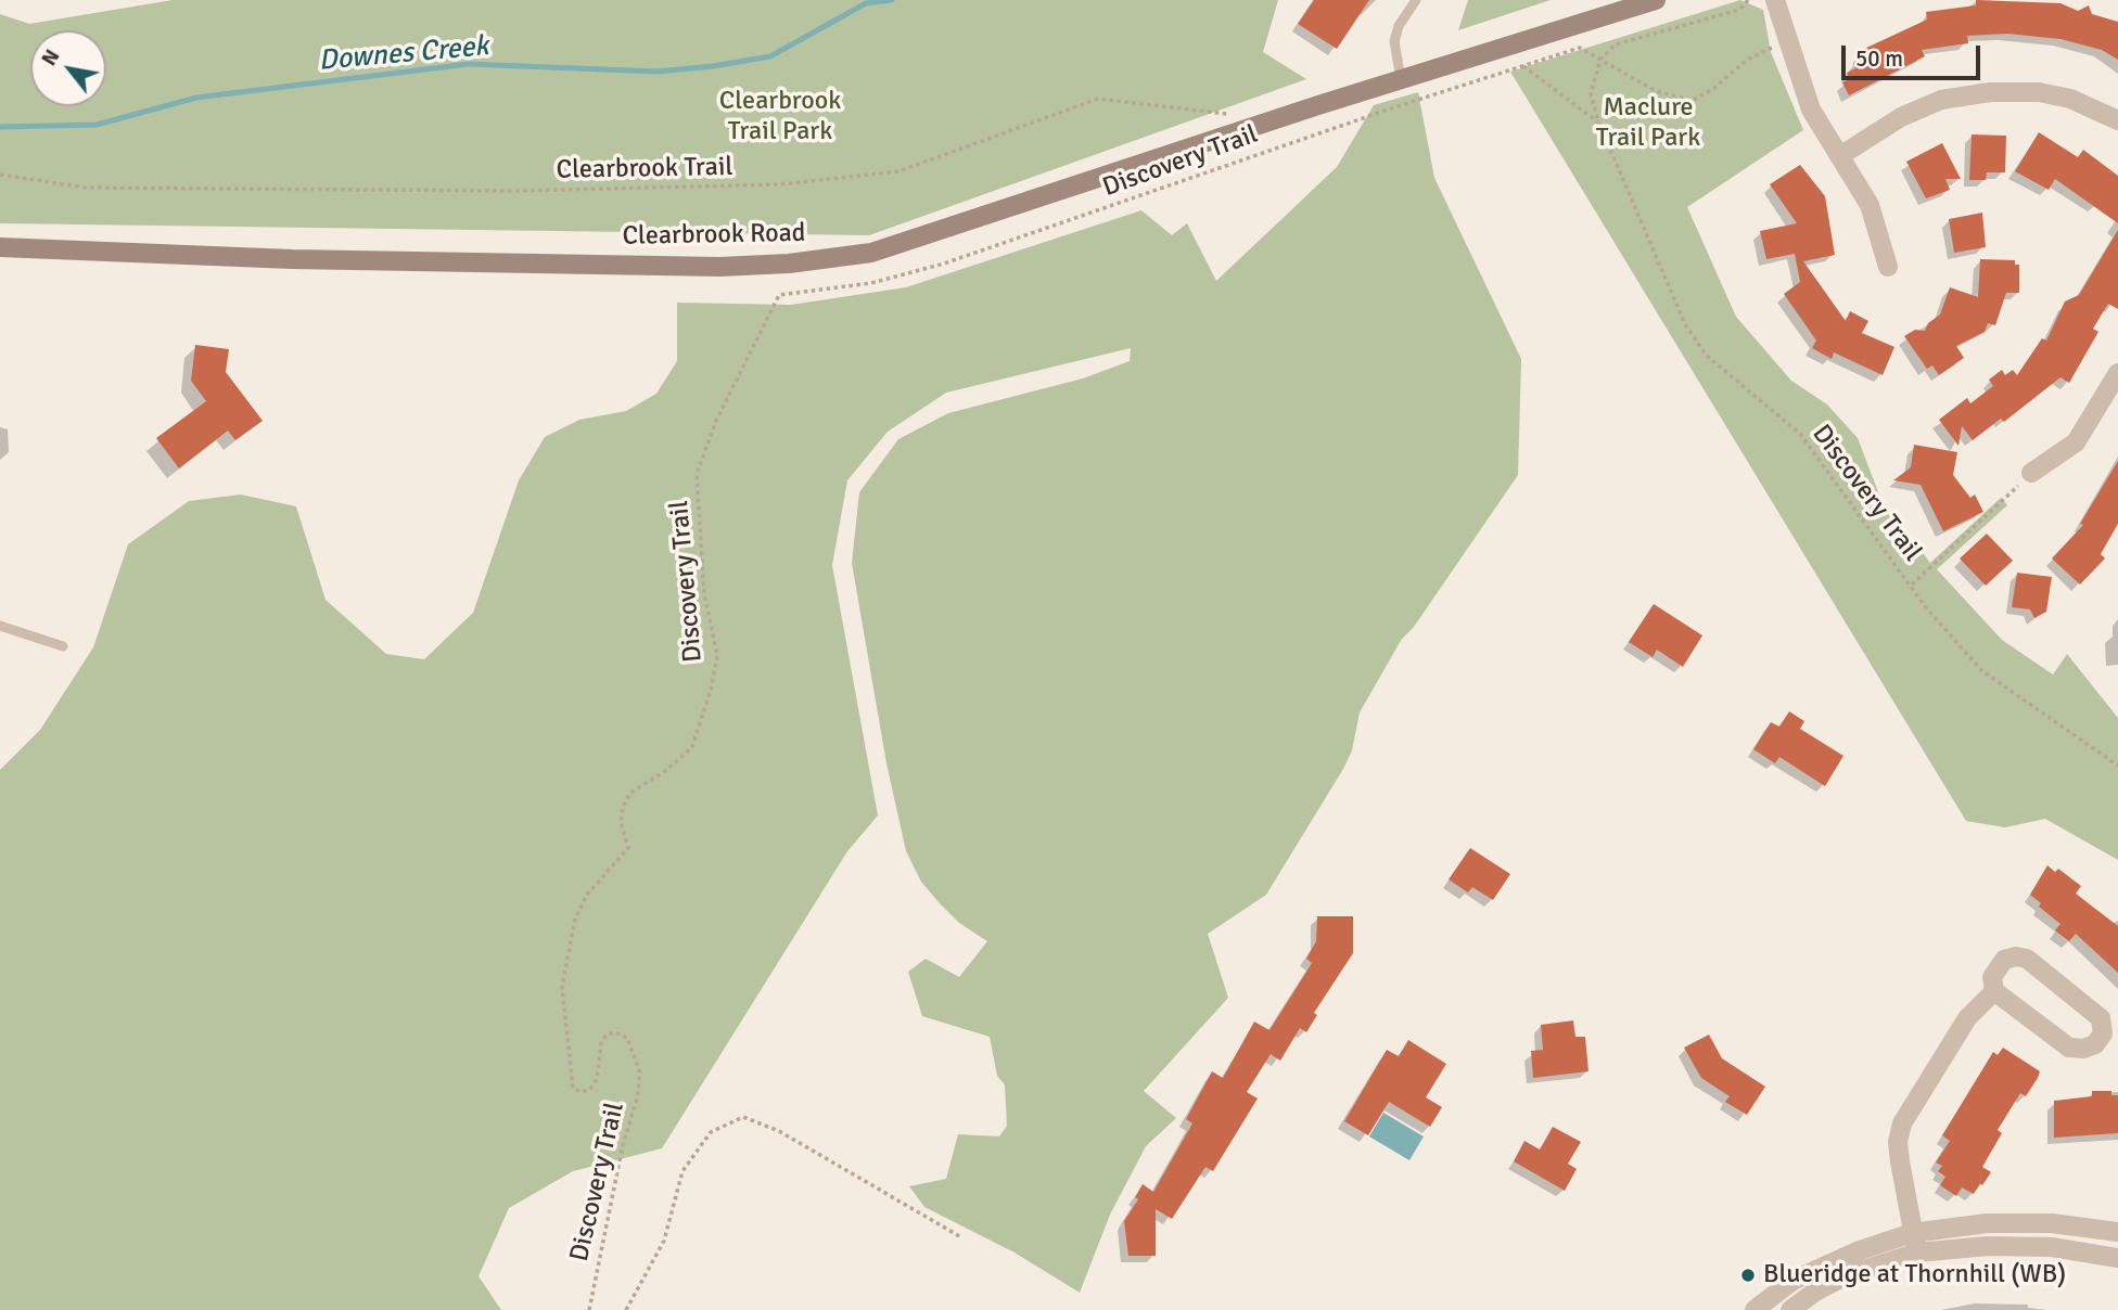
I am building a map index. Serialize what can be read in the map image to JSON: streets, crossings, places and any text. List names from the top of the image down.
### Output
{
  "streets": {
    "main road": ["Clearbrook Road"],
    "path": ["Discovery Trail", "Clearbrook Trail"]
  },
  "water": ["Downes Creek"],
  "parks": ["Clearbrook Trail Park", "Maclure Trail Park"],
  "places": ["Blueridge at Thornhill (WB)"],
  "scale_bar": "50 m",
  "north": "top left"
}
